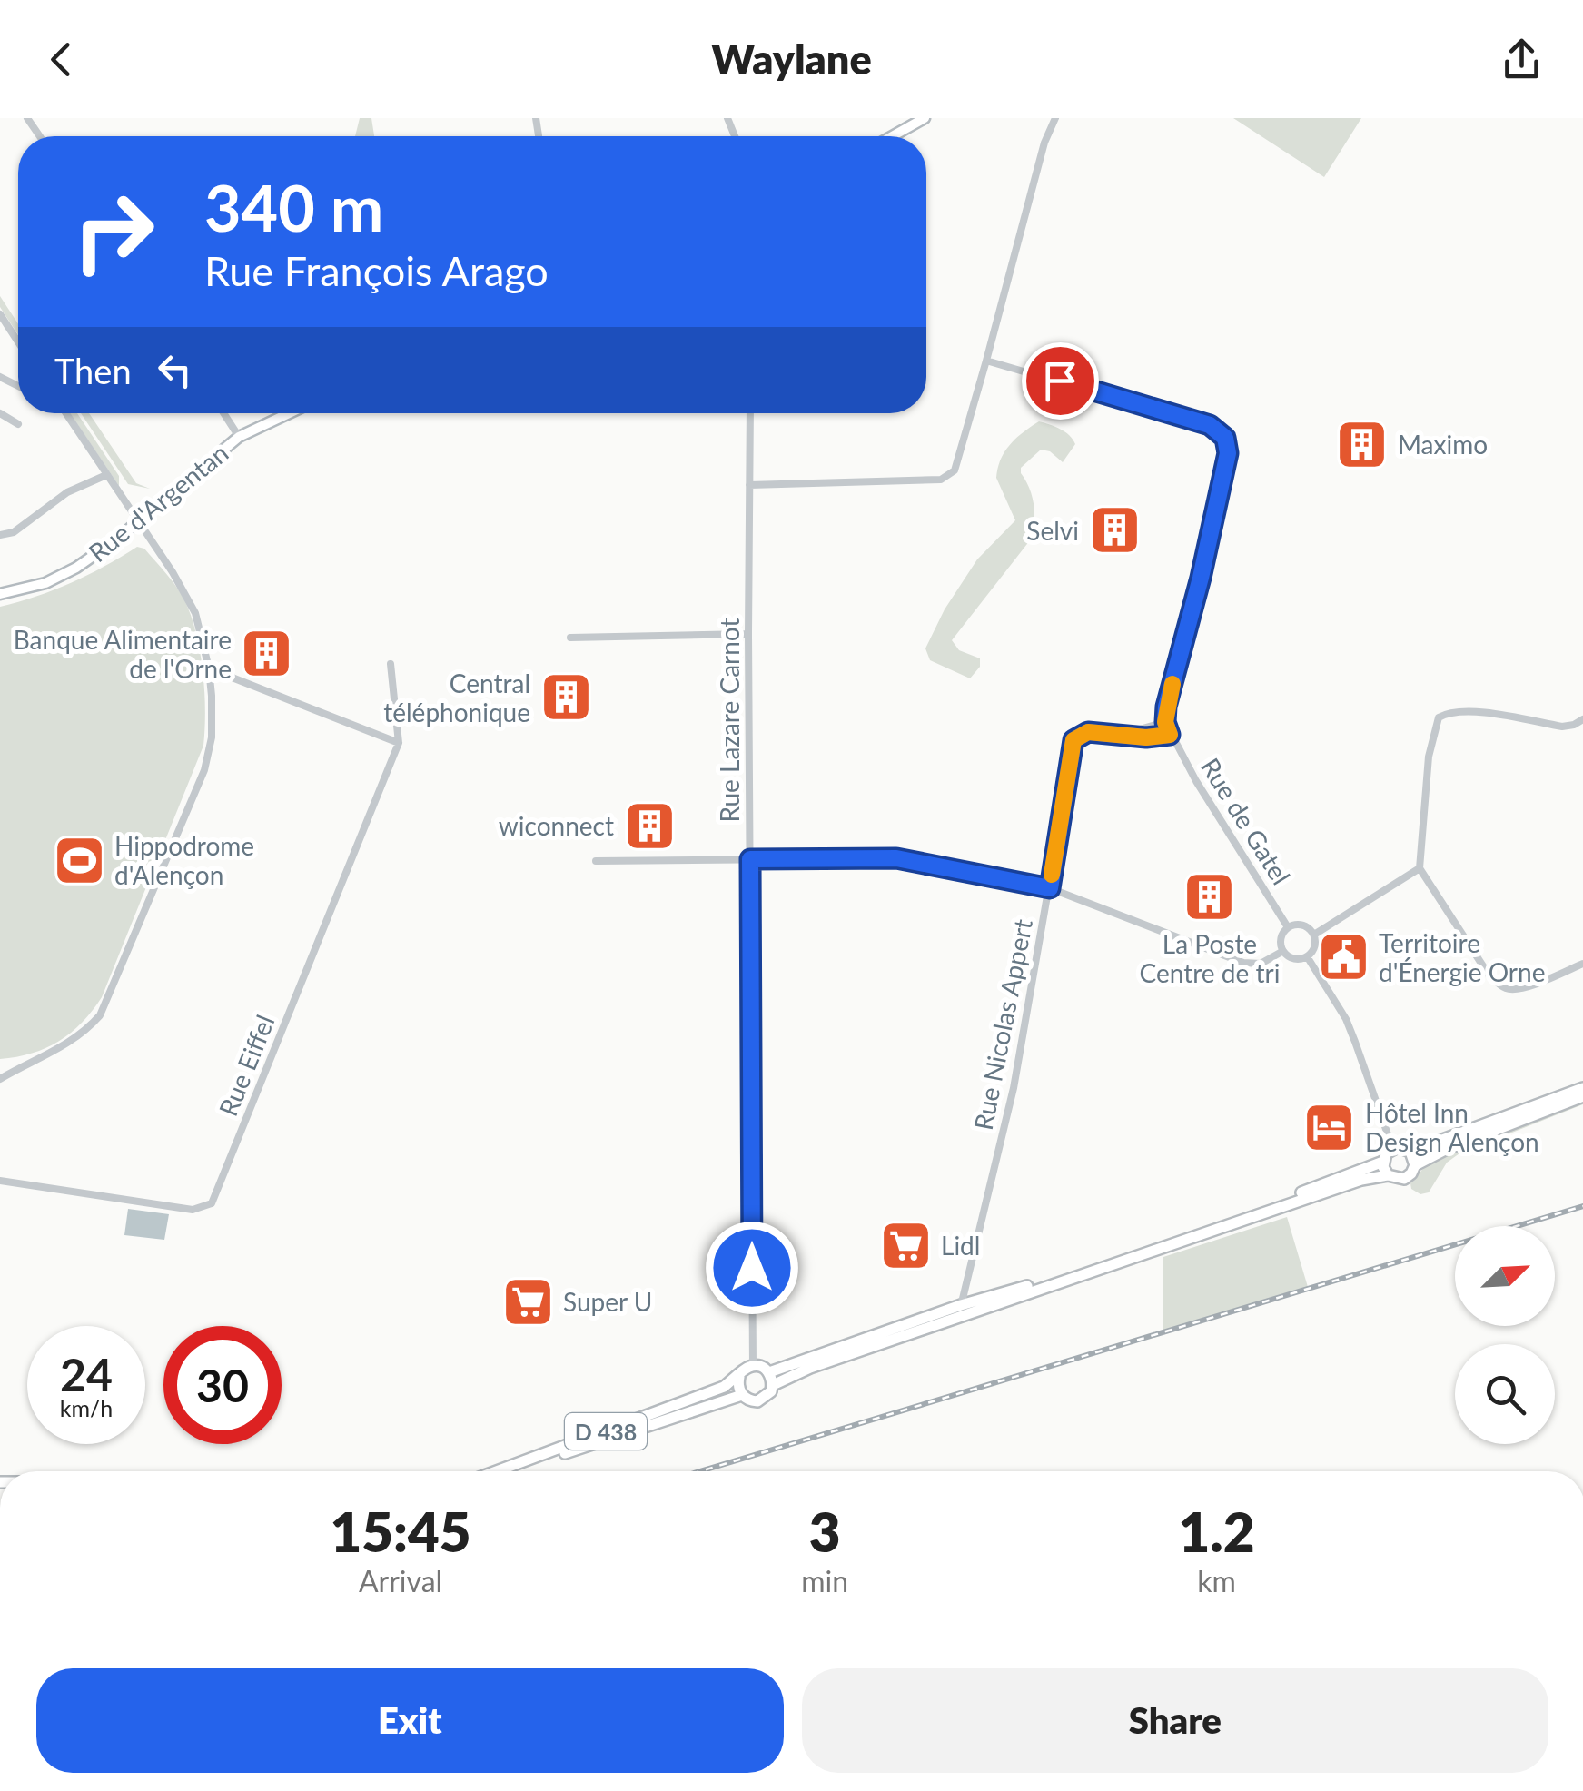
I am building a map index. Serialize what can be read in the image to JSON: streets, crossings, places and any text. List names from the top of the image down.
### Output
{
  "streets": {
    "main road": ["Rue d'Argentan", "D 438"],
    "street": [
      "Rue Lazare Carnot",
      "Rue de Gatel",
      "Rue Nicolas Appert",
      "Rue Eiffel"
    ]
  },
  "crossings": [
    ["Rue Lazare Carnot", "D 438"],
    ["Rue de Gatel", "Rue Nicolas Appert"]
  ],
  "places": {
    "building": [
      "Maximo",
      "Selvi",
      "Banque Alimentaire de l'Orne",
      "Central téléphonique",
      "wiconnect",
      "La Poste Centre de tri"
    ],
    "sports": ["Hippodrome d'Alençon"],
    "public building": ["Territoire d'Énergie Orne"],
    "hotel": ["Hôtel Inn Design Alençon"],
    "supermarket": ["Lidl", "Super U"]
  },
  "north": "top right",
  "page": {
    "header": "Waylane",
    "turn": ["340 m", "Rue François Arago"],
    "then": "Then",
    "speed": "24 km/h",
    "limit": "30",
    "eta": [
      "15:45",
      "Arrival",
      "3",
      "min",
      "1.2",
      "km"
    ],
    "buttons": ["Exit", "Share"]
  }
}
